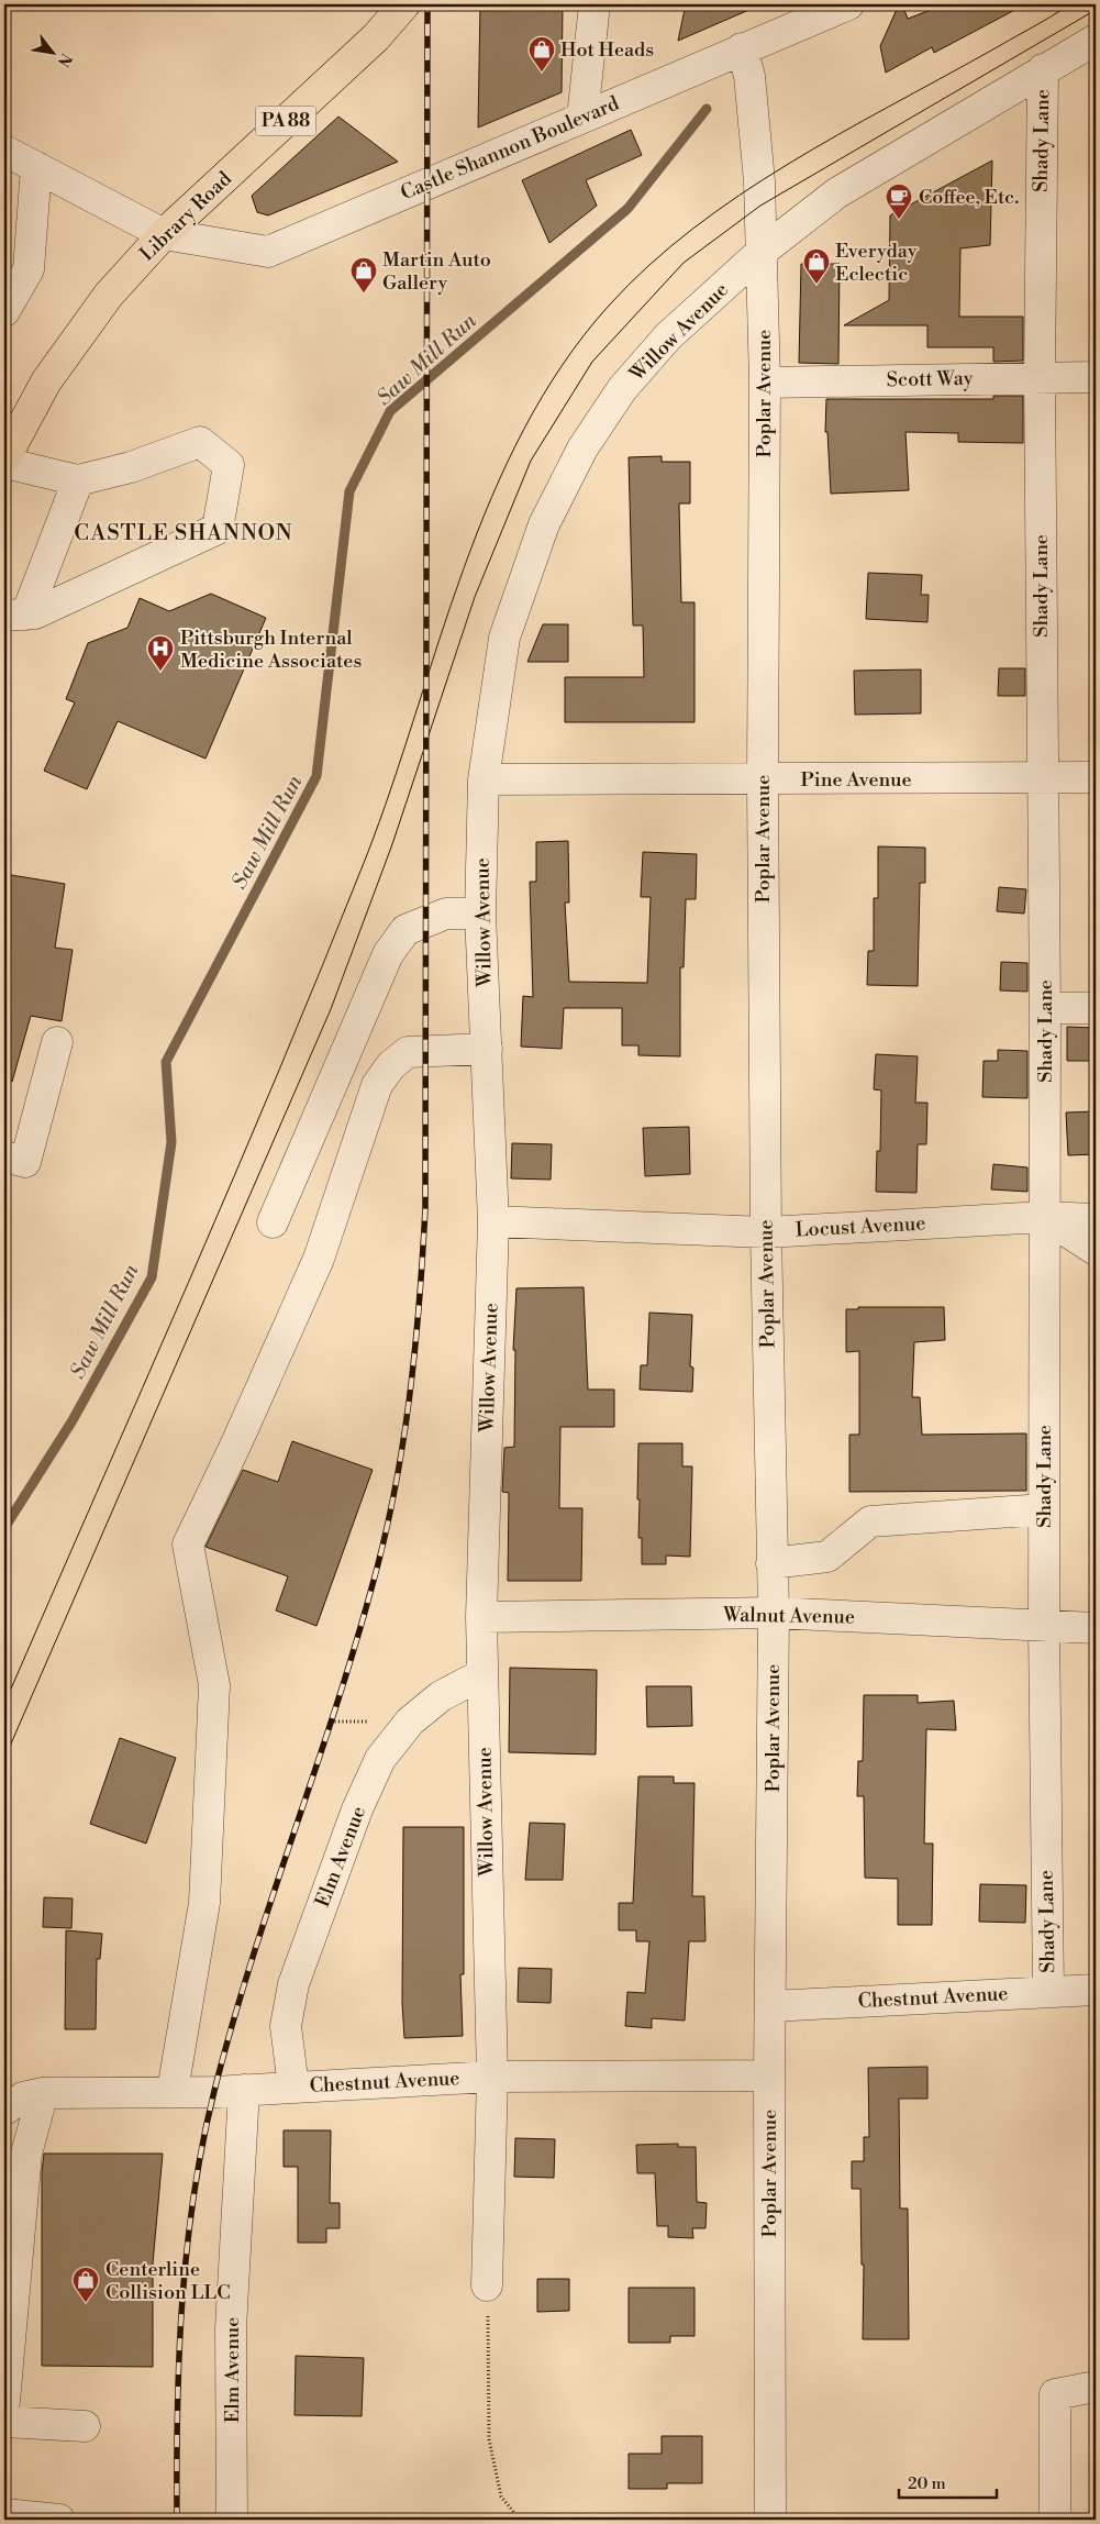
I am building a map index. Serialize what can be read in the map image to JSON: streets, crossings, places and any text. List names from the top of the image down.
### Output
{
  "streets": {
    "main road": ["PA 88", "Library Road"],
    "street": [
      "Shady Lane",
      "Castle Shannon Boulevard",
      "Willow Avenue",
      "Scott Way",
      "Poplar Avenue",
      "Pine Avenue",
      "Locust Avenue",
      "Walnut Avenue",
      "Elm Avenue",
      "Chestnut Avenue"
    ]
  },
  "crossings": [
    ["Shady Lane", "Willow Avenue"],
    ["Shady Lane", "Scott Way"],
    ["Shady Lane", "Pine Avenue"],
    ["Shady Lane", "Locust Avenue"],
    ["Shady Lane", "Walnut Avenue"],
    ["Shady Lane", "Chestnut Avenue"],
    ["Castle Shannon Boulevard", "Library Road"],
    ["Castle Shannon Boulevard", "Poplar Avenue"],
    ["Willow Avenue", "Poplar Avenue"],
    ["Willow Avenue", "Pine Avenue"],
    ["Willow Avenue", "Locust Avenue"],
    ["Willow Avenue", "Walnut Avenue"],
    ["Willow Avenue", "Elm Avenue"],
    ["Willow Avenue", "Chestnut Avenue"],
    ["Scott Way", "Poplar Avenue"],
    ["Poplar Avenue", "Pine Avenue"],
    ["Poplar Avenue", "Locust Avenue"],
    ["Poplar Avenue", "Walnut Avenue"],
    ["Poplar Avenue", "Chestnut Avenue"],
    ["Elm Avenue", "Chestnut Avenue"]
  ],
  "districts": ["CASTLE SHANNON"],
  "water": ["Saw Mill Run"],
  "places": {
    "shop": [
      "Hot Heads",
      "Everyday Eclectic",
      "Martin Auto Gallery",
      "Centerline Collision LLC"
    ],
    "cafe": ["Coffee, Etc."],
    "hospital": ["Pittsburgh Internal Medicine Associates"]
  },
  "scale_bar": "20 m",
  "north": "bottom right"
}
